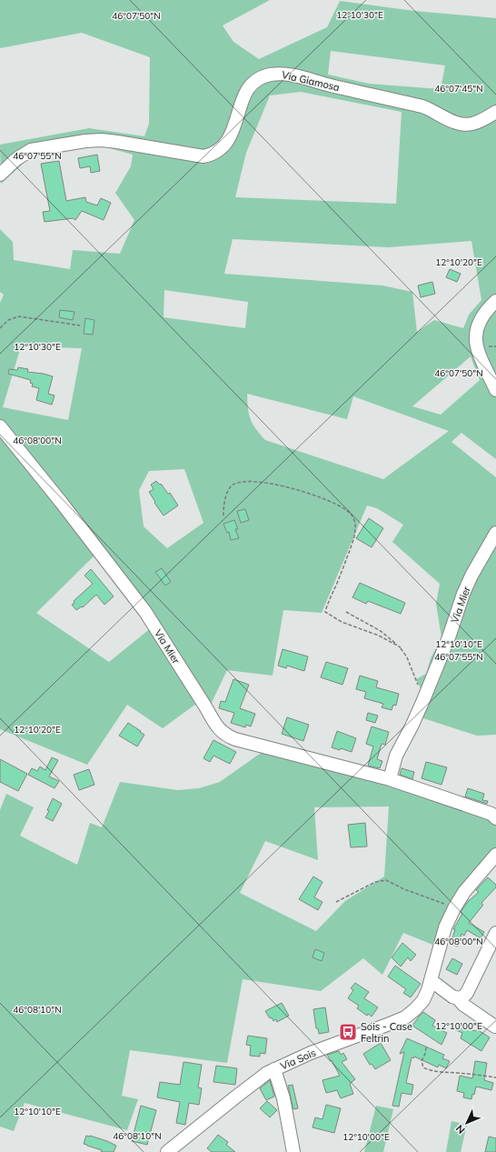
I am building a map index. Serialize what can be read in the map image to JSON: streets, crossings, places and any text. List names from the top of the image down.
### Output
{
  "streets": {
    "street": ["Via Giamosa", "Via Mier", "Via Sois"]
  },
  "places": {
    "bus stop": ["Sois - Case Feltrin"]
  },
  "north": "bottom left",
  "coordinates": [
    "12°10'30\"E",
    "46°07'50\"N",
    "46°07'45\"N",
    "46°07'55\"N",
    "12°10'20\"E",
    "46°08'00\"N",
    "12°10'10\"E",
    "46°08'10\"N",
    "12°10'00\"E"
  ]
}
